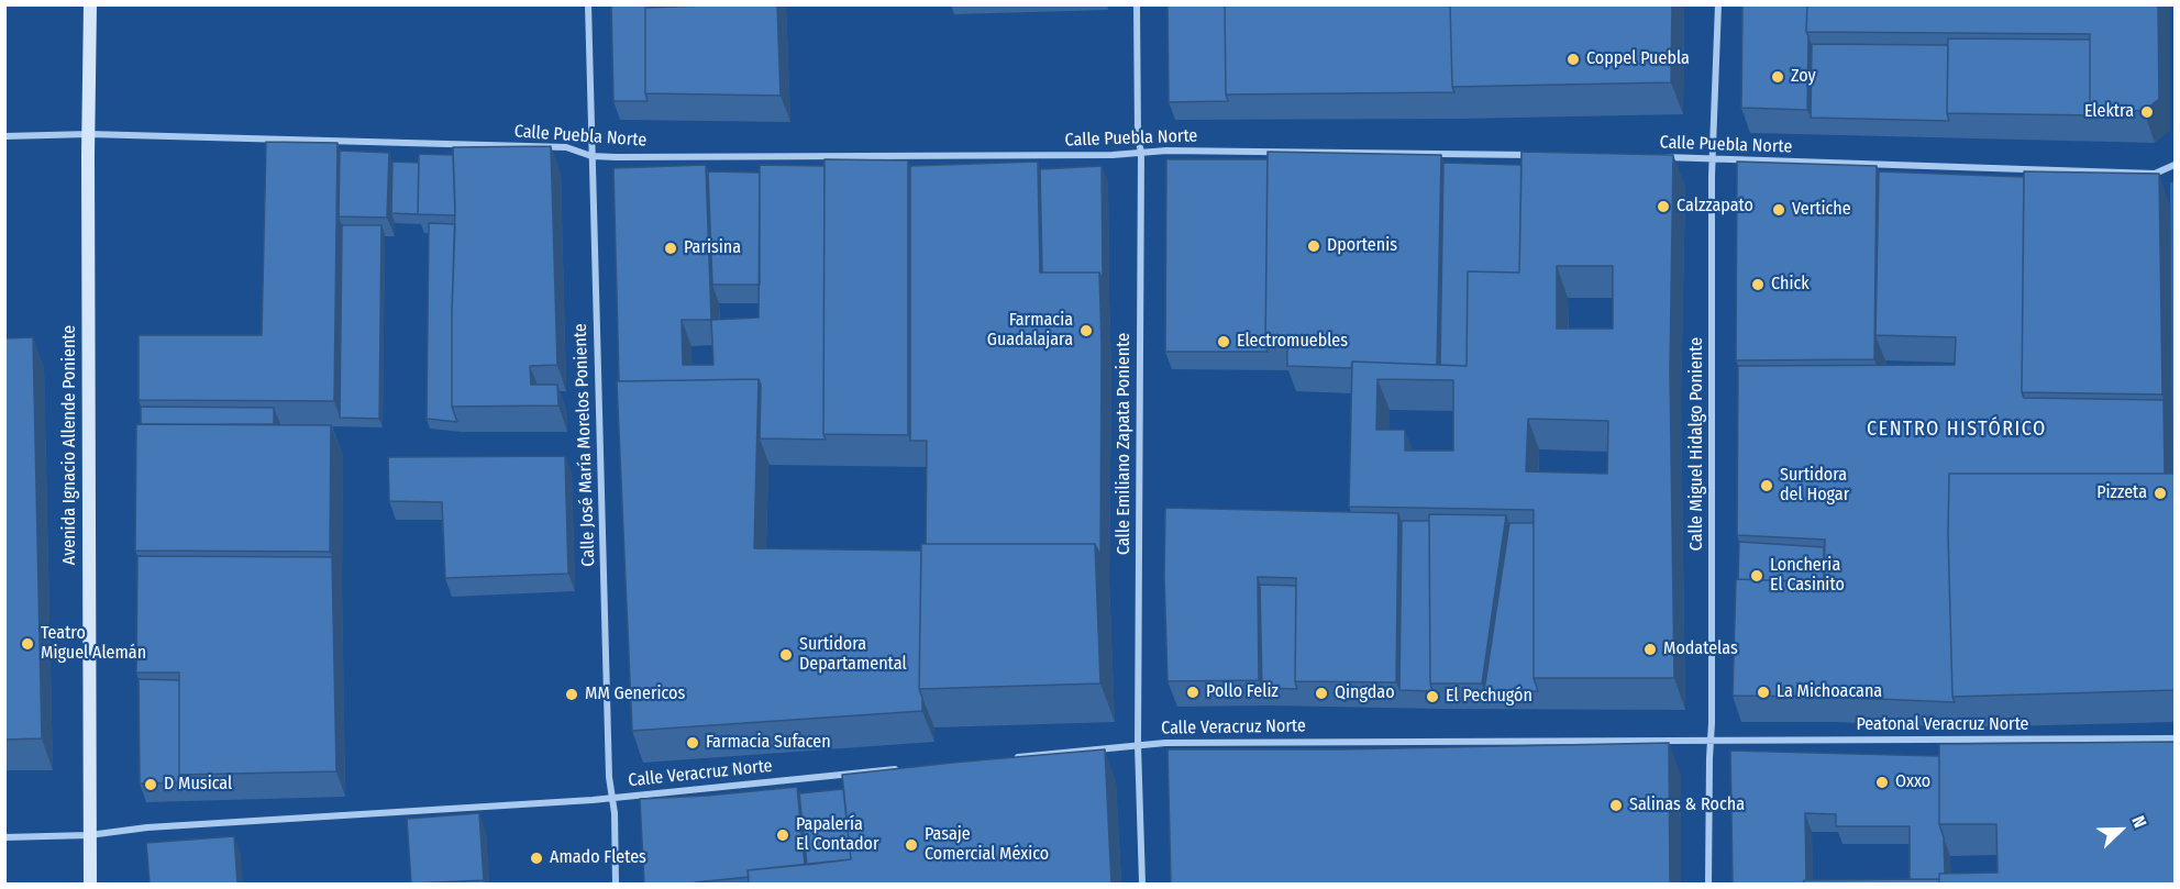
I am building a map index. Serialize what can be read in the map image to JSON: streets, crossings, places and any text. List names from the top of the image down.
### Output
{
  "streets": {
    "main road": ["Avenida Ignacio Allende Poniente"],
    "street": [
      "Calle Puebla Norte",
      "Calle Emiliano Zapata Poniente",
      "Calle Miguel Hidalgo Poniente",
      "Calle José María Morelos Poniente",
      "Peatonal Veracruz Norte",
      "Calle Veracruz Norte"
    ]
  },
  "crossings": [
    ["Calle Puebla Norte", "Calle Emiliano Zapata Poniente"],
    ["Calle Puebla Norte", "Calle Miguel Hidalgo Poniente"],
    ["Calle Puebla Norte", "Avenida Ignacio Allende Poniente"],
    ["Calle Puebla Norte", "Calle José María Morelos Poniente"],
    ["Calle Emiliano Zapata Poniente", "Calle Veracruz Norte"],
    ["Calle Miguel Hidalgo Poniente", "Peatonal Veracruz Norte"],
    ["Calle Miguel Hidalgo Poniente", "Calle Veracruz Norte"],
    ["Avenida Ignacio Allende Poniente", "Calle Veracruz Norte"],
    ["Calle José María Morelos Poniente", "Calle Veracruz Norte"],
    ["Peatonal Veracruz Norte", "Calle Veracruz Norte"]
  ],
  "districts": ["CENTRO HISTÓRICO"],
  "places": [
    "Coppel Puebla",
    "Zoy",
    "Elektra",
    "Calzzapato",
    "Vertiche",
    "Dportenis",
    "Parisina",
    "Chick",
    "Farmacia Guadalajara",
    "Electromuebles",
    "Surtidora del Hogar",
    "Pizzeta",
    "Loncheria El Casinito",
    "Teatro Miguel Alemán",
    "Modatelas",
    "Surtidora Departamental",
    "Pollo Feliz",
    "La Michoacana",
    "Qingdao",
    "MM Genericos",
    "El Pechugón",
    "Farmacia Sufacen",
    "Oxxo",
    "D Musical",
    "Salinas & Rocha",
    "Papalería El Contador",
    "Pasaje Comercial México",
    "Amado Fletes"
  ],
  "north": "top right"
}
